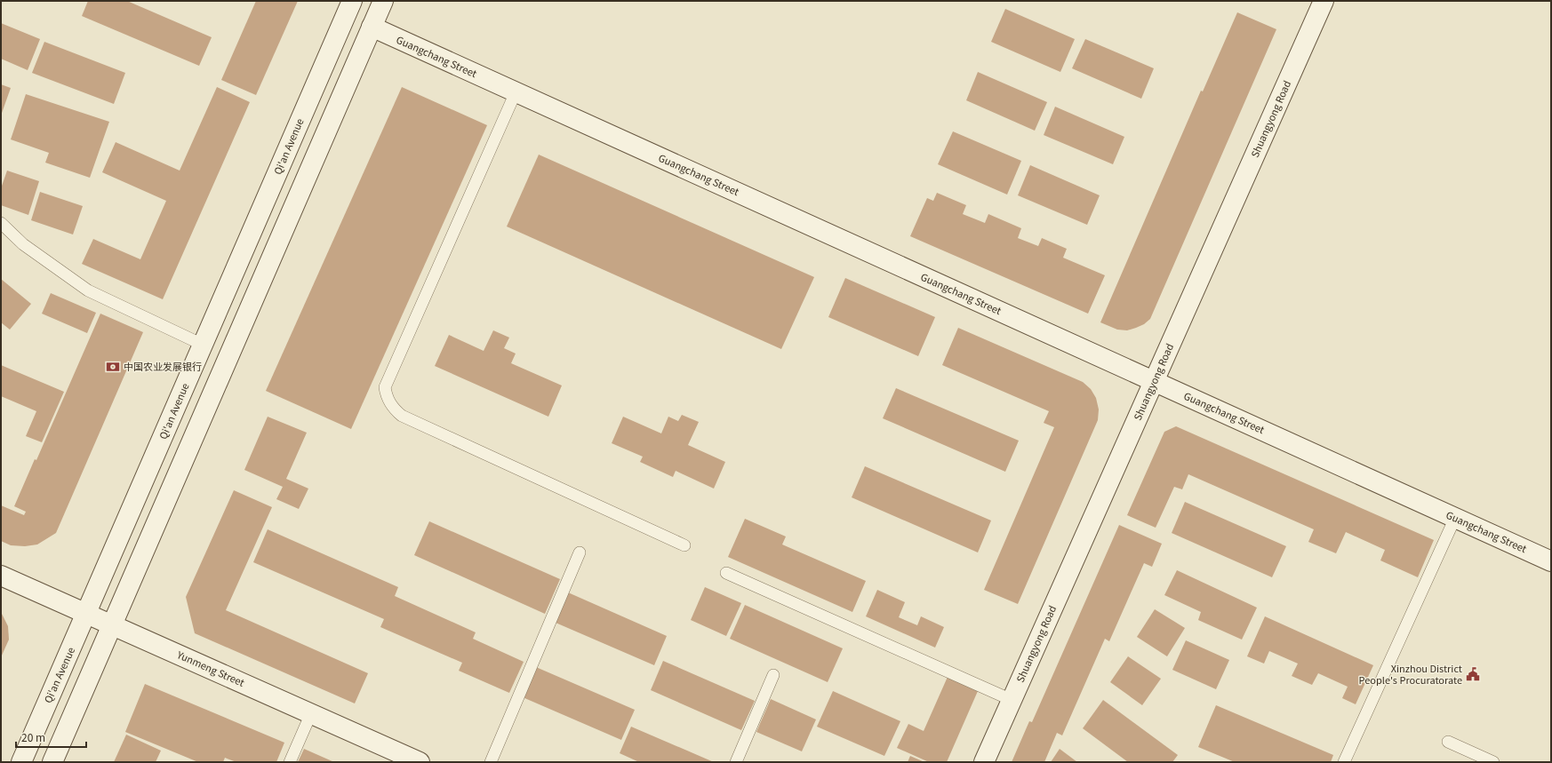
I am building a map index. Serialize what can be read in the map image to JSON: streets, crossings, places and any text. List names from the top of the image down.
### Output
{
  "streets": {
    "street": [
      "Guangchang Street",
      "Shuangyong Road",
      "Qi'an Avenue",
      "Yunmeng Street"
    ]
  },
  "crossings": [
    ["Guangchang Street", "Shuangyong Road"],
    ["Qi'an Avenue", "Yunmeng Street"]
  ],
  "places": {
    "bank": ["中国农业发展银行"],
    "public building": ["Xinzhou District People's Procuratorate"]
  },
  "scale_bar": "20 m"
}
